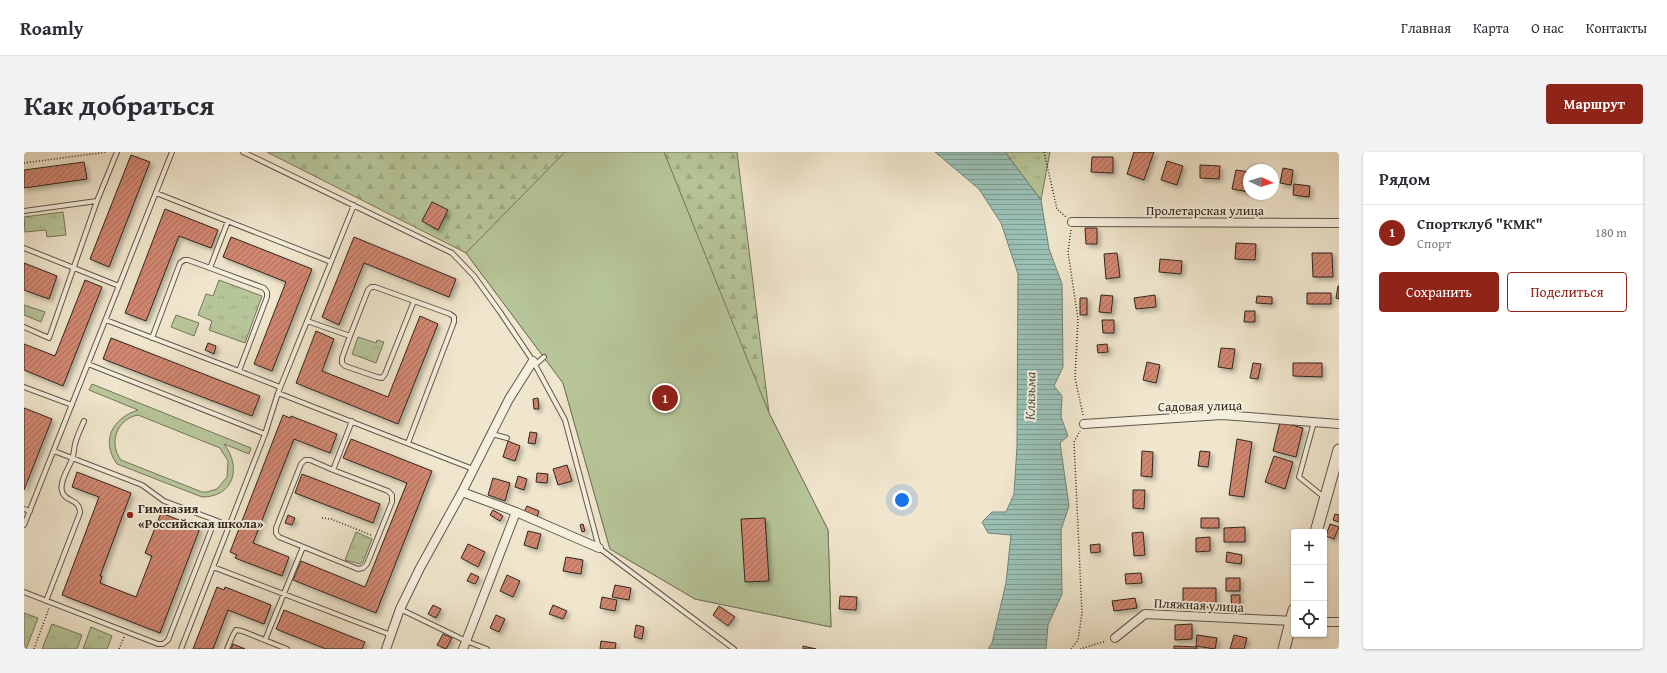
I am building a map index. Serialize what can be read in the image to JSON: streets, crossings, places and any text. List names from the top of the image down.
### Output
{
  "streets": {
    "street": ["Пролетарская улица", "Садовая улица", "Пляжная улица"]
  },
  "water": ["Клязьма"],
  "places": ["Гимназия «Российская школа»"],
  "north": "right",
  "page": {
    "header": "Roamly",
    "nav": [
      "Главная",
      "Карта",
      "О нас",
      "Контакты"
    ],
    "title": "Как добраться",
    "buttons": [
      "Маршрут",
      ["Сохранить", "Поделиться"]
    ],
    "heading": "Рядом",
    "list": [
      {
        "mark": "1",
        "name": "Спортклуб \"КМК\"",
        "note": "Спорт",
        "value": "180 m"
      }
    ],
    "pins": "1",
    "map_buttons": ["+", "−"]
  }
}
